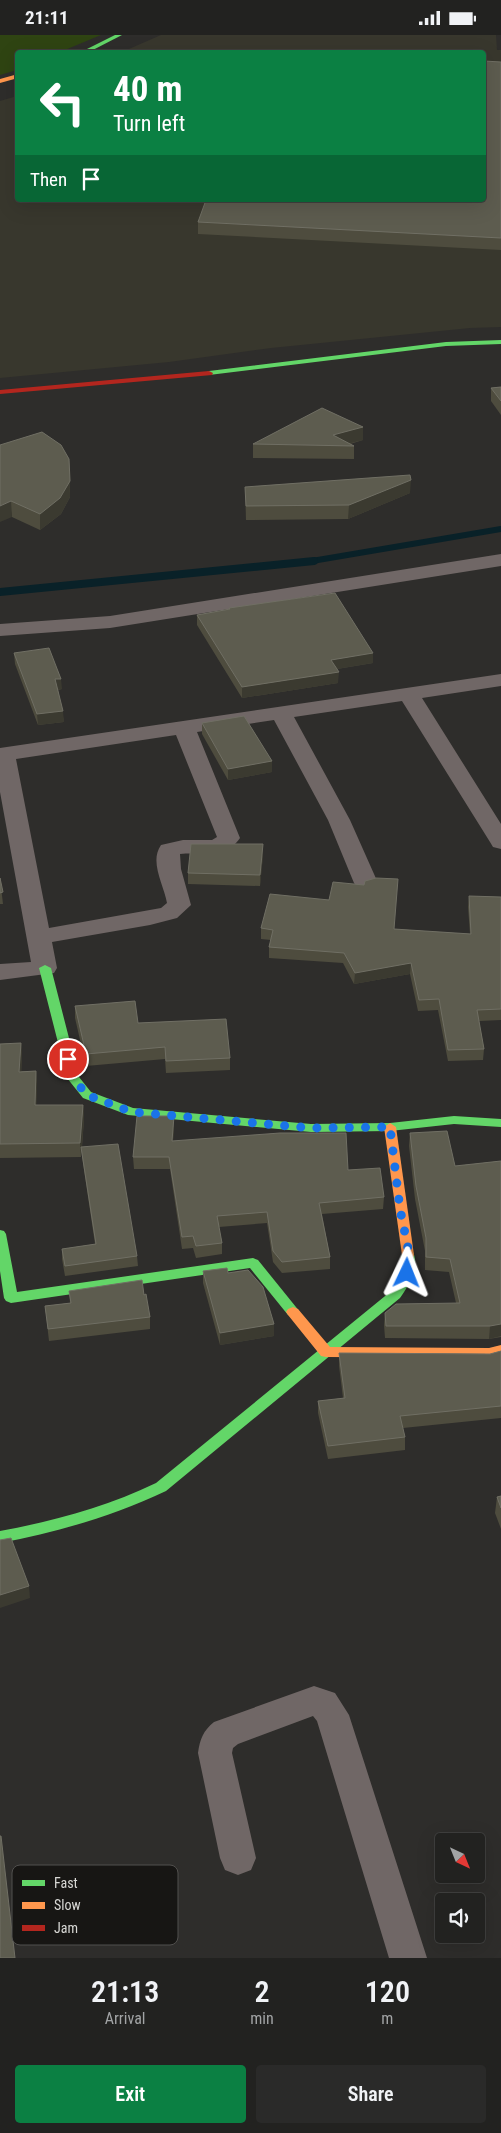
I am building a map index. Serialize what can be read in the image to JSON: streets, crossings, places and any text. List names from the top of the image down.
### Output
{
  "legend": ["Fast", "Slow", "Jam"],
  "north": "bottom right",
  "page": {
    "status": "21:11",
    "turn": ["40 m", "Turn left"],
    "then": "Then",
    "eta": [
      "21:13",
      "Arrival",
      "2",
      "min",
      "120",
      "m"
    ],
    "buttons": ["Exit", "Share"]
  }
}
